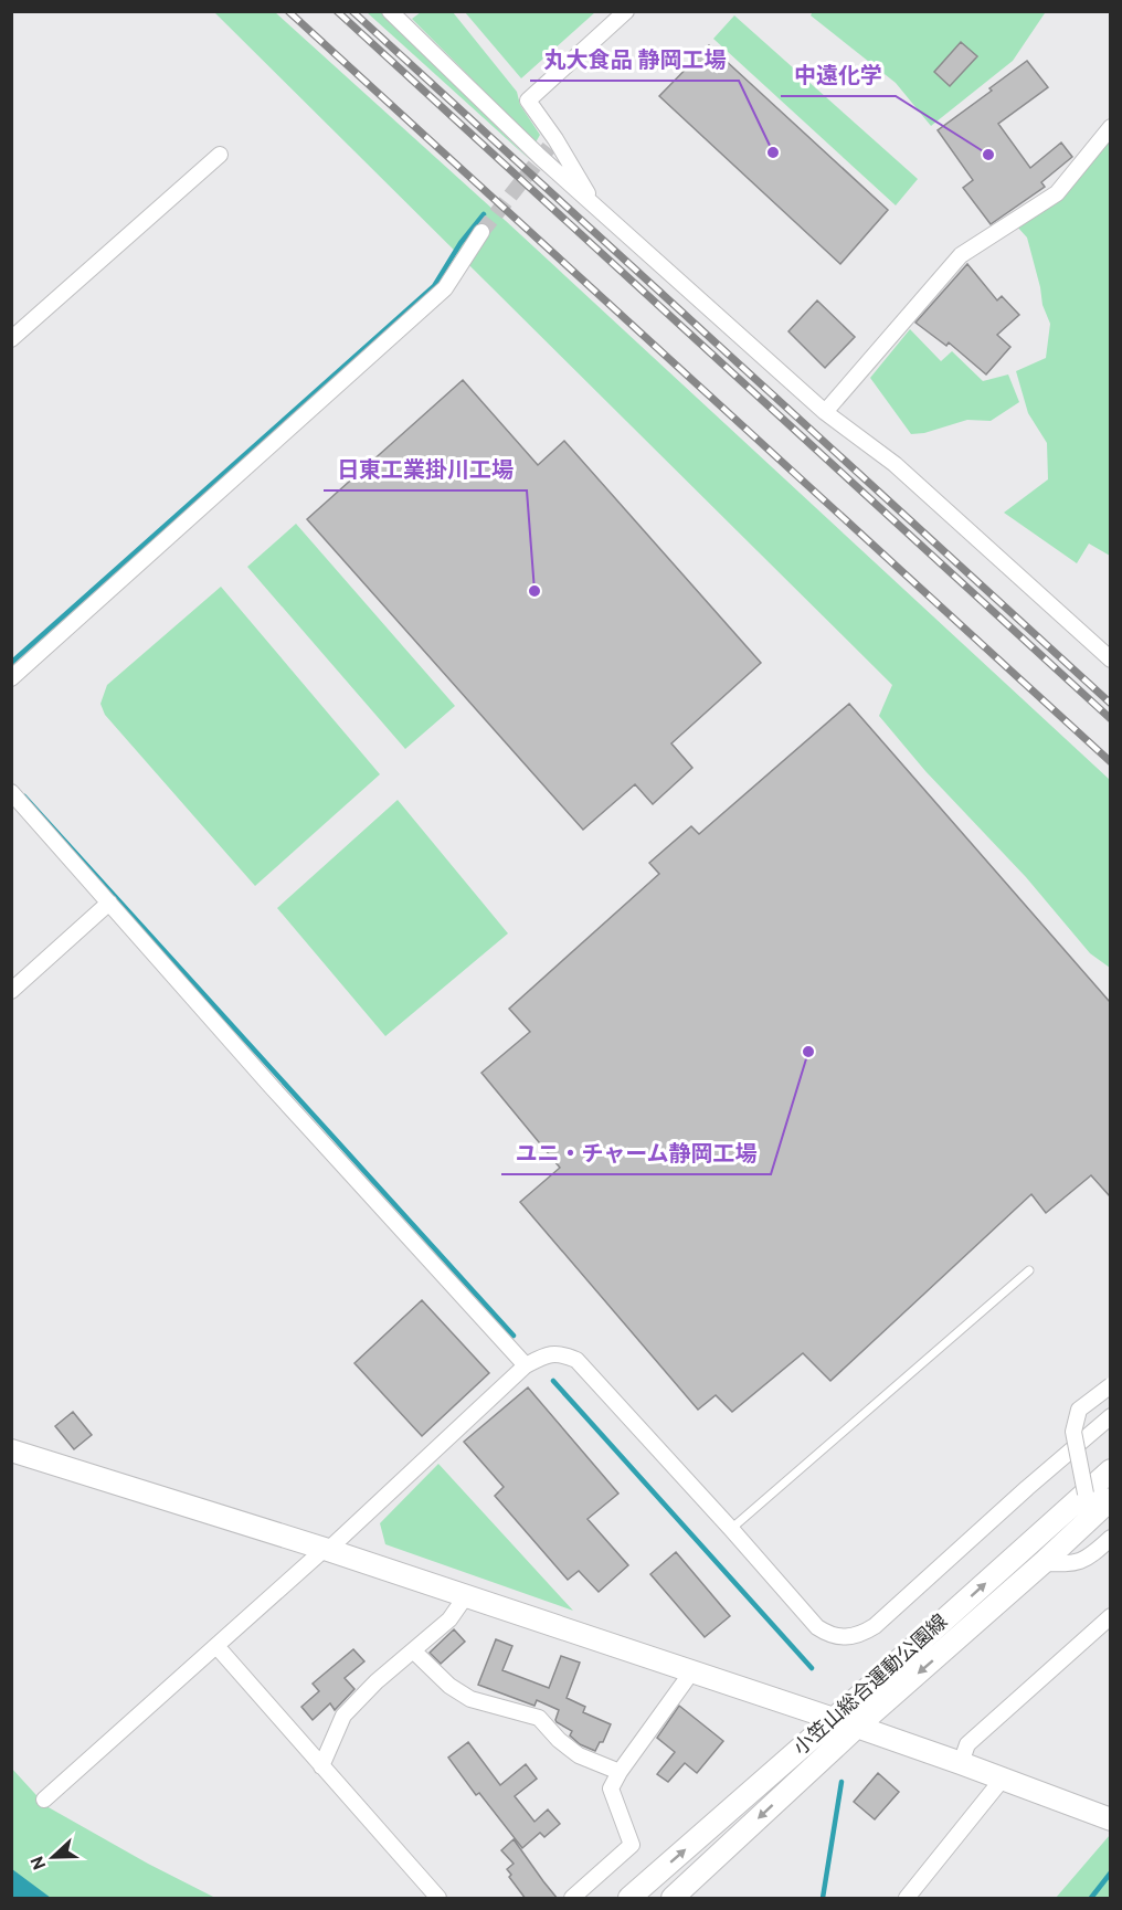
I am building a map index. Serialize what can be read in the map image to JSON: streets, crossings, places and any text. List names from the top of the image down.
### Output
{
  "streets": {
    "main road": ["小笠山総合運動公園線"]
  },
  "places": [
    "丸大食品 静岡工場",
    "中遠化学",
    "日東工業掛川工場",
    "ユニ・チャーム静岡工場"
  ],
  "north": "left"
}
